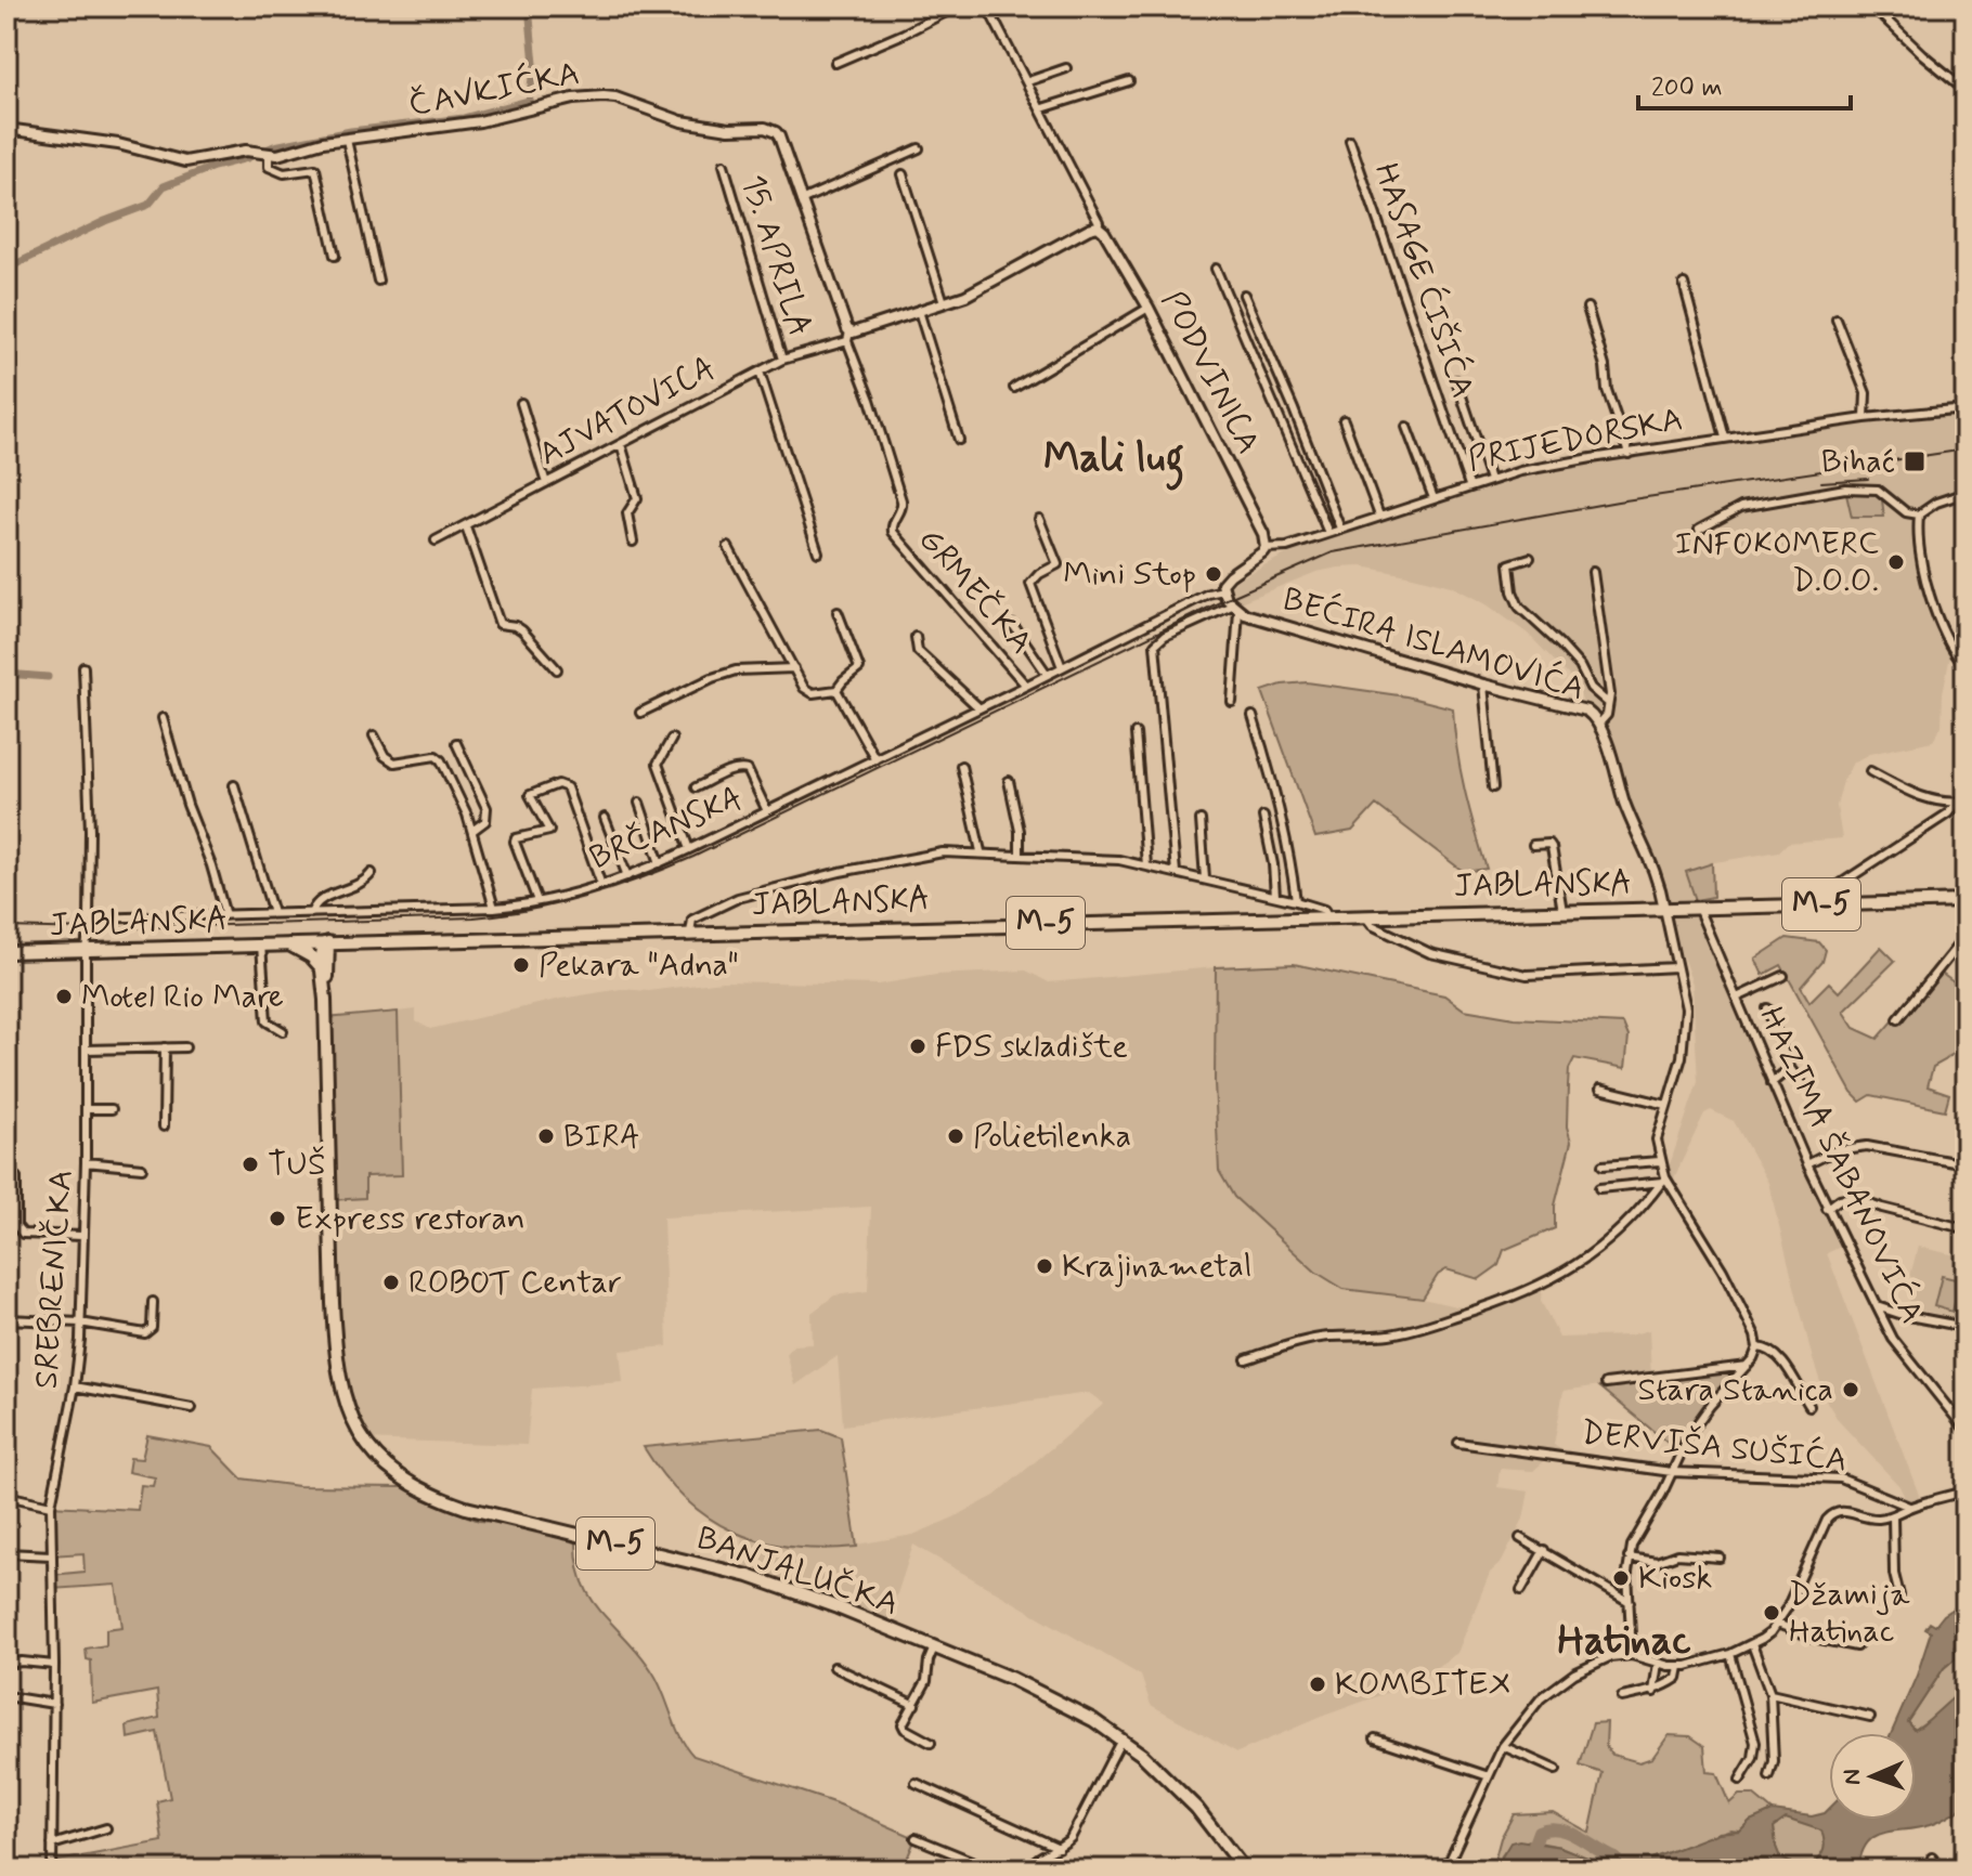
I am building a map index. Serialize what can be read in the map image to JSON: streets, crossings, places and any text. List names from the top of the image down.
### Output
{
  "streets": {
    "main road": ["JABLANSKA", "M-5", "BANJALUČKA"],
    "street": [
      "ČAVKIĆKA",
      "15. APRILA",
      "HASAGE ĆIŠIĆA",
      "PODVINICA",
      "AJVATOVICA",
      "PRIJEDORSKA",
      "GRMEČKA",
      "BEĆIRA ISLAMOVIĆA",
      "BRČANSKA",
      "HAZIMA ŠABANOVIĆA",
      "SREBRENIČKA",
      "DERVIŠA SUŠIĆA"
    ]
  },
  "crossings": [
    ["ČAVKIĆKA", "AJVATOVICA"],
    ["ČAVKIĆKA", "GRMEČKA"],
    ["15. APRILA", "AJVATOVICA"],
    ["HASAGE ĆIŠIĆA", "PRIJEDORSKA"],
    ["PODVINICA", "AJVATOVICA"],
    ["PODVINICA", "PRIJEDORSKA"],
    ["AJVATOVICA", "GRMEČKA"],
    ["PRIJEDORSKA", "BEĆIRA ISLAMOVIĆA"],
    ["PRIJEDORSKA", "BRČANSKA"],
    ["GRMEČKA", "BRČANSKA"],
    ["BEĆIRA ISLAMOVIĆA", "BRČANSKA"],
    ["BEĆIRA ISLAMOVIĆA", "JABLANSKA"],
    ["BEĆIRA ISLAMOVIĆA", "M-5"],
    ["BRČANSKA", "SREBRENIČKA"],
    ["JABLANSKA", "M-5"],
    ["JABLANSKA", "SREBRENIČKA"],
    ["M-5", "HAZIMA ŠABANOVIĆA"],
    ["M-5", "BANJALUČKA"]
  ],
  "districts": ["Mali lug", "Hatinac"],
  "places": {
    "transit": ["Bihać"],
    "other": [
      "INFOKOMERC D.O.O.",
      "Mini Stop",
      "Pekara \"Adna\"",
      "Motel Rio Mare",
      "FDS skladište",
      "BIRA",
      "Polietilenka",
      "TUŠ",
      "Express restoran",
      "Krajinametal",
      "ROBOT Centar",
      "Stara Stanica",
      "Kiosk",
      "Džamija Hatinac",
      "KOMBITEX"
    ]
  },
  "scale_bar": "200 m",
  "north": "left"
}
